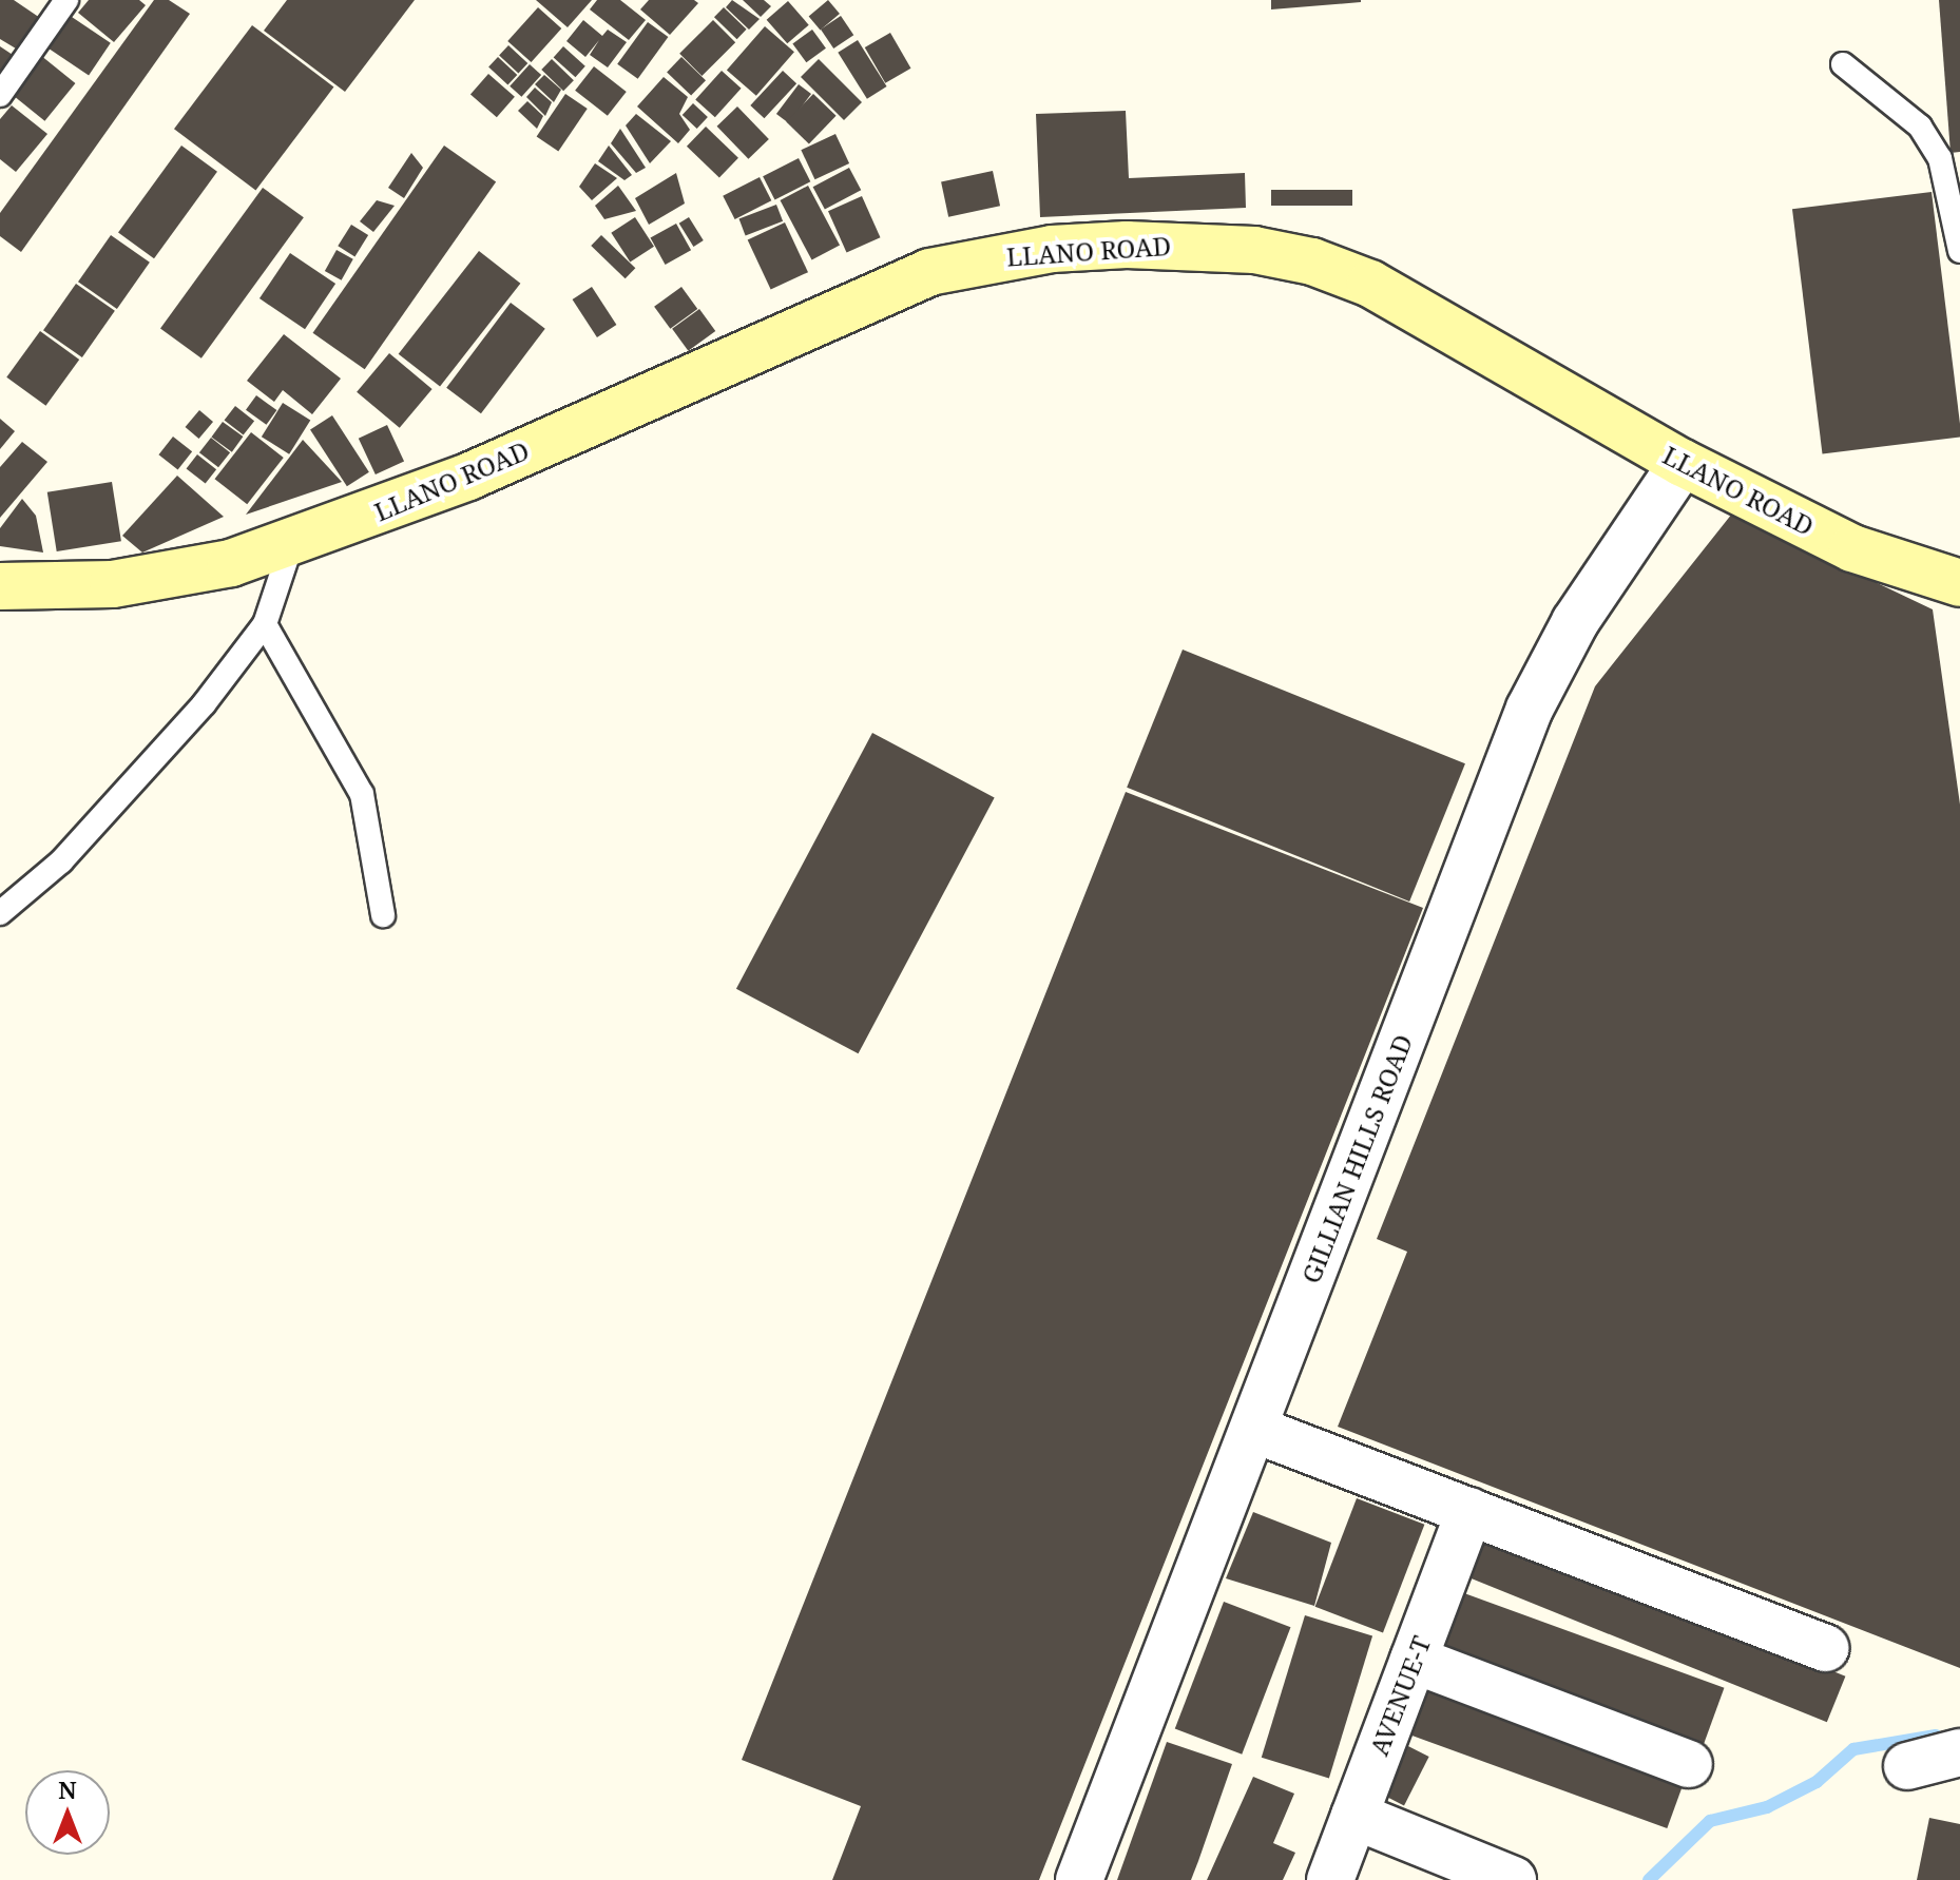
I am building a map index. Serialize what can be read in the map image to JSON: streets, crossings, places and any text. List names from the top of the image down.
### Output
{
  "streets": {
    "main road": ["LLANO ROAD"],
    "street": ["GILLIAN HILLS ROAD", "AVENUE-T"]
  },
  "crossings": [
    ["LLANO ROAD", "GILLIAN HILLS ROAD"]
  ],
  "north": "top"
}
